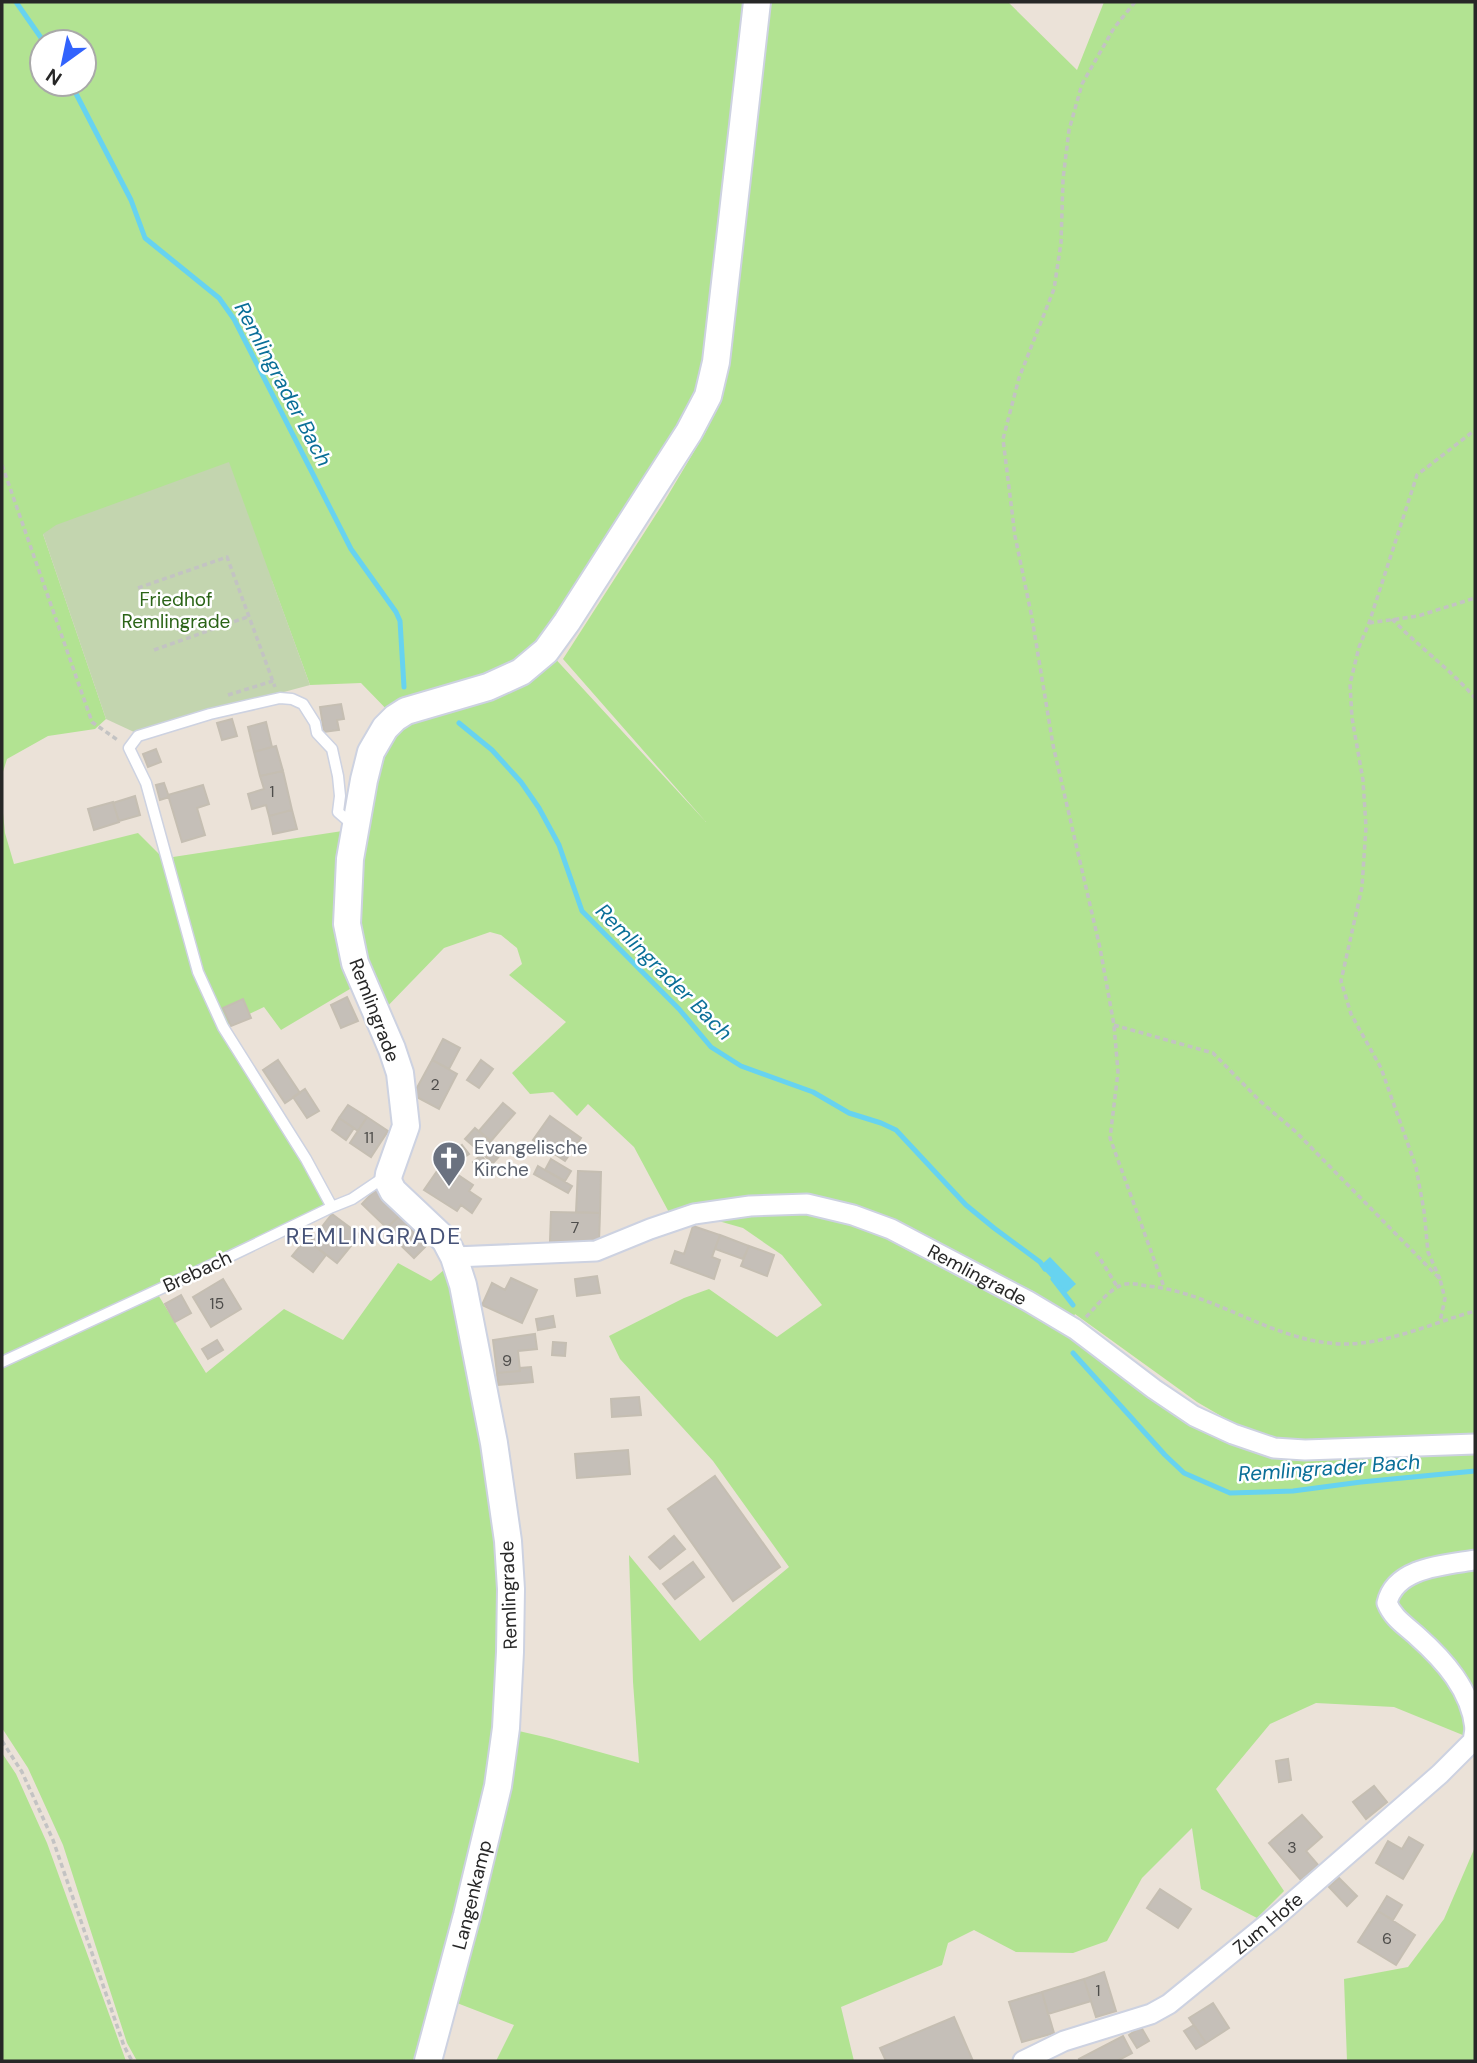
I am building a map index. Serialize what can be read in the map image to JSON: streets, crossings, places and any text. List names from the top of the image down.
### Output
{
  "streets": {
    "street": ["Remlingrade", "Langenkamp", "Zum Hofe"],
    "lane": ["Brebach"]
  },
  "crossings": [
    ["Remlingrade", "Brebach"],
    ["Remlingrade", "Langenkamp"]
  ],
  "districts": ["REMLINGRADE"],
  "water": ["Remlingrader Bach"],
  "parks": ["Friedhof Remlingrade"],
  "places": {
    "church": ["Evangelische Kirche"]
  },
  "house_numbers": [
    "1",
    "2",
    "11",
    "7",
    "15",
    "9",
    "3",
    "6",
    "1"
  ],
  "north": "bottom left"
}
